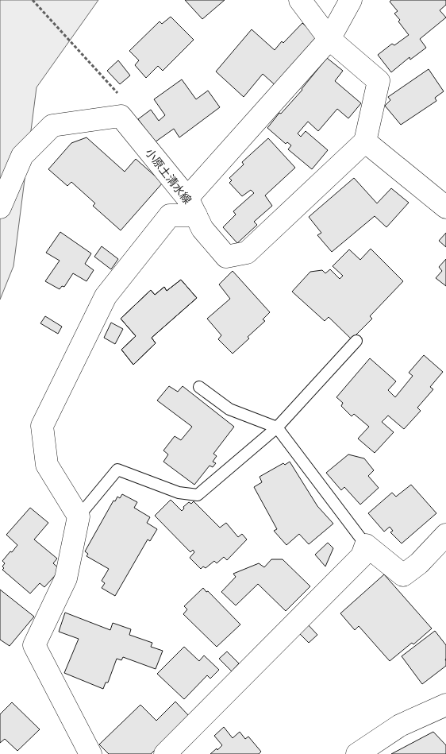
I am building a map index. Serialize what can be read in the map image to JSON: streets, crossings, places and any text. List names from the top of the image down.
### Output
{
  "streets": {
    "street": ["小原土清水線"]
  }
}
